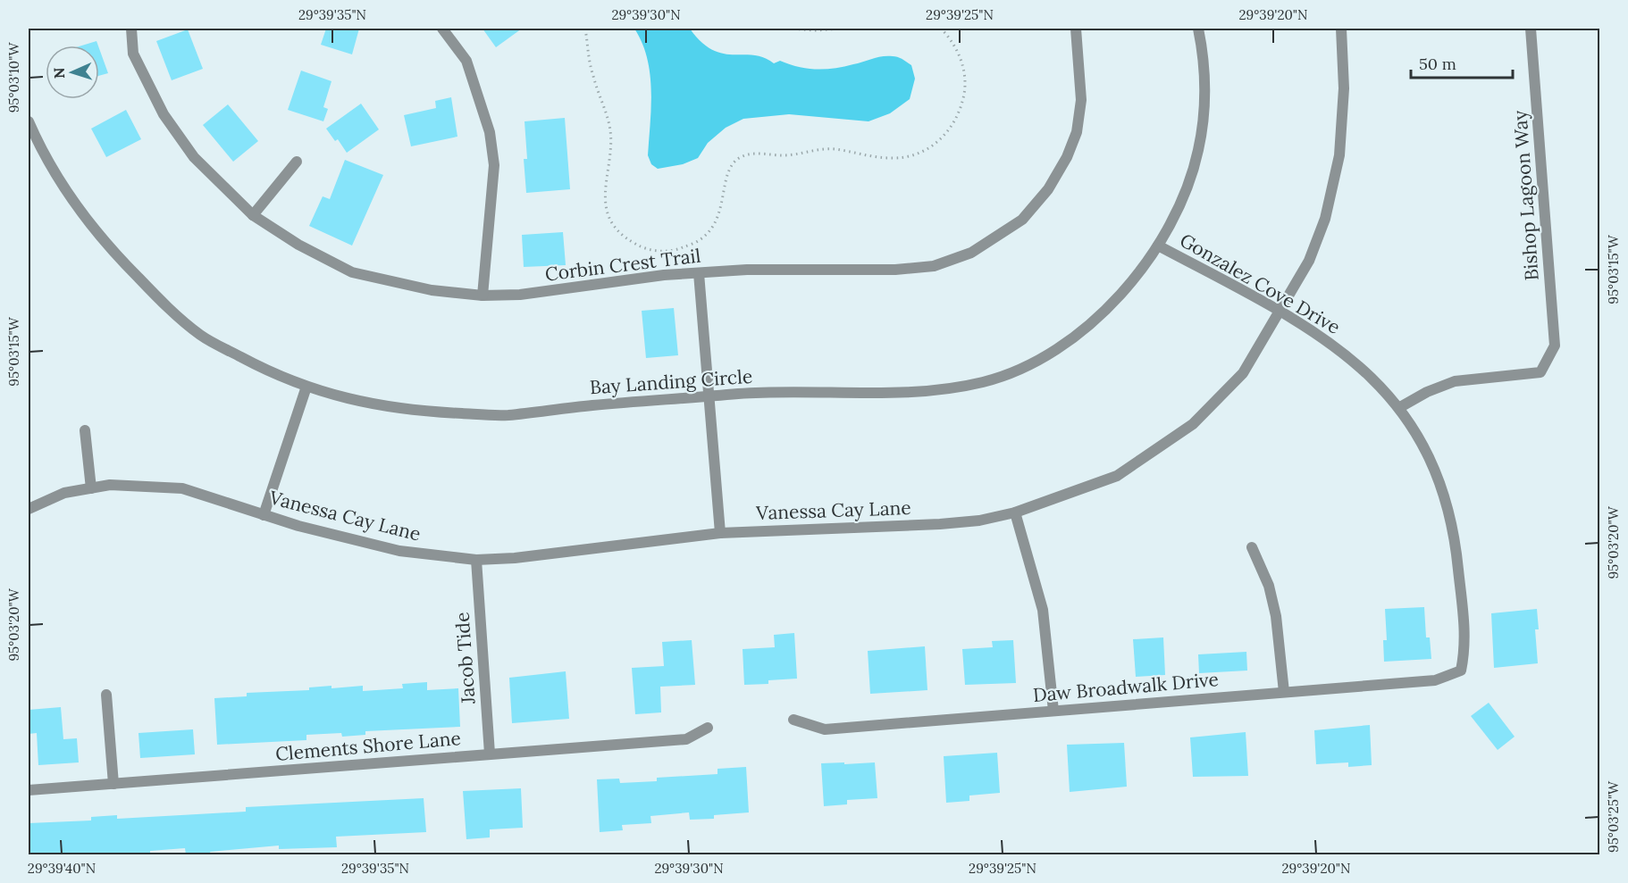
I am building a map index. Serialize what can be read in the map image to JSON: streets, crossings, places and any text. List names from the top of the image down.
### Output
{
  "streets": {
    "street": [
      "Bishop Lagoon Way",
      "Corbin Crest Trail",
      "Gonzalez Cove Drive",
      "Bay Landing Circle",
      "Vanessa Cay Lane",
      "Jacob Tide",
      "Daw Broadwalk Drive",
      "Clements Shore Lane"
    ]
  },
  "crossings": [
    ["Bishop Lagoon Way", "Gonzalez Cove Drive"],
    ["Gonzalez Cove Drive", "Bay Landing Circle"],
    ["Gonzalez Cove Drive", "Vanessa Cay Lane"],
    ["Gonzalez Cove Drive", "Daw Broadwalk Drive"],
    ["Vanessa Cay Lane", "Jacob Tide"],
    ["Jacob Tide", "Clements Shore Lane"]
  ],
  "scale_bar": "50 m",
  "north": "left",
  "coordinates": [
    "29°39'35\"N",
    "29°39'30\"N",
    "29°39'25\"N",
    "29°39'20\"N",
    "95°03'10\"W",
    "95°03'15\"W",
    "95°03'20\"W",
    "95°03'25\"W",
    "29°39'40\"N"
  ]
}
